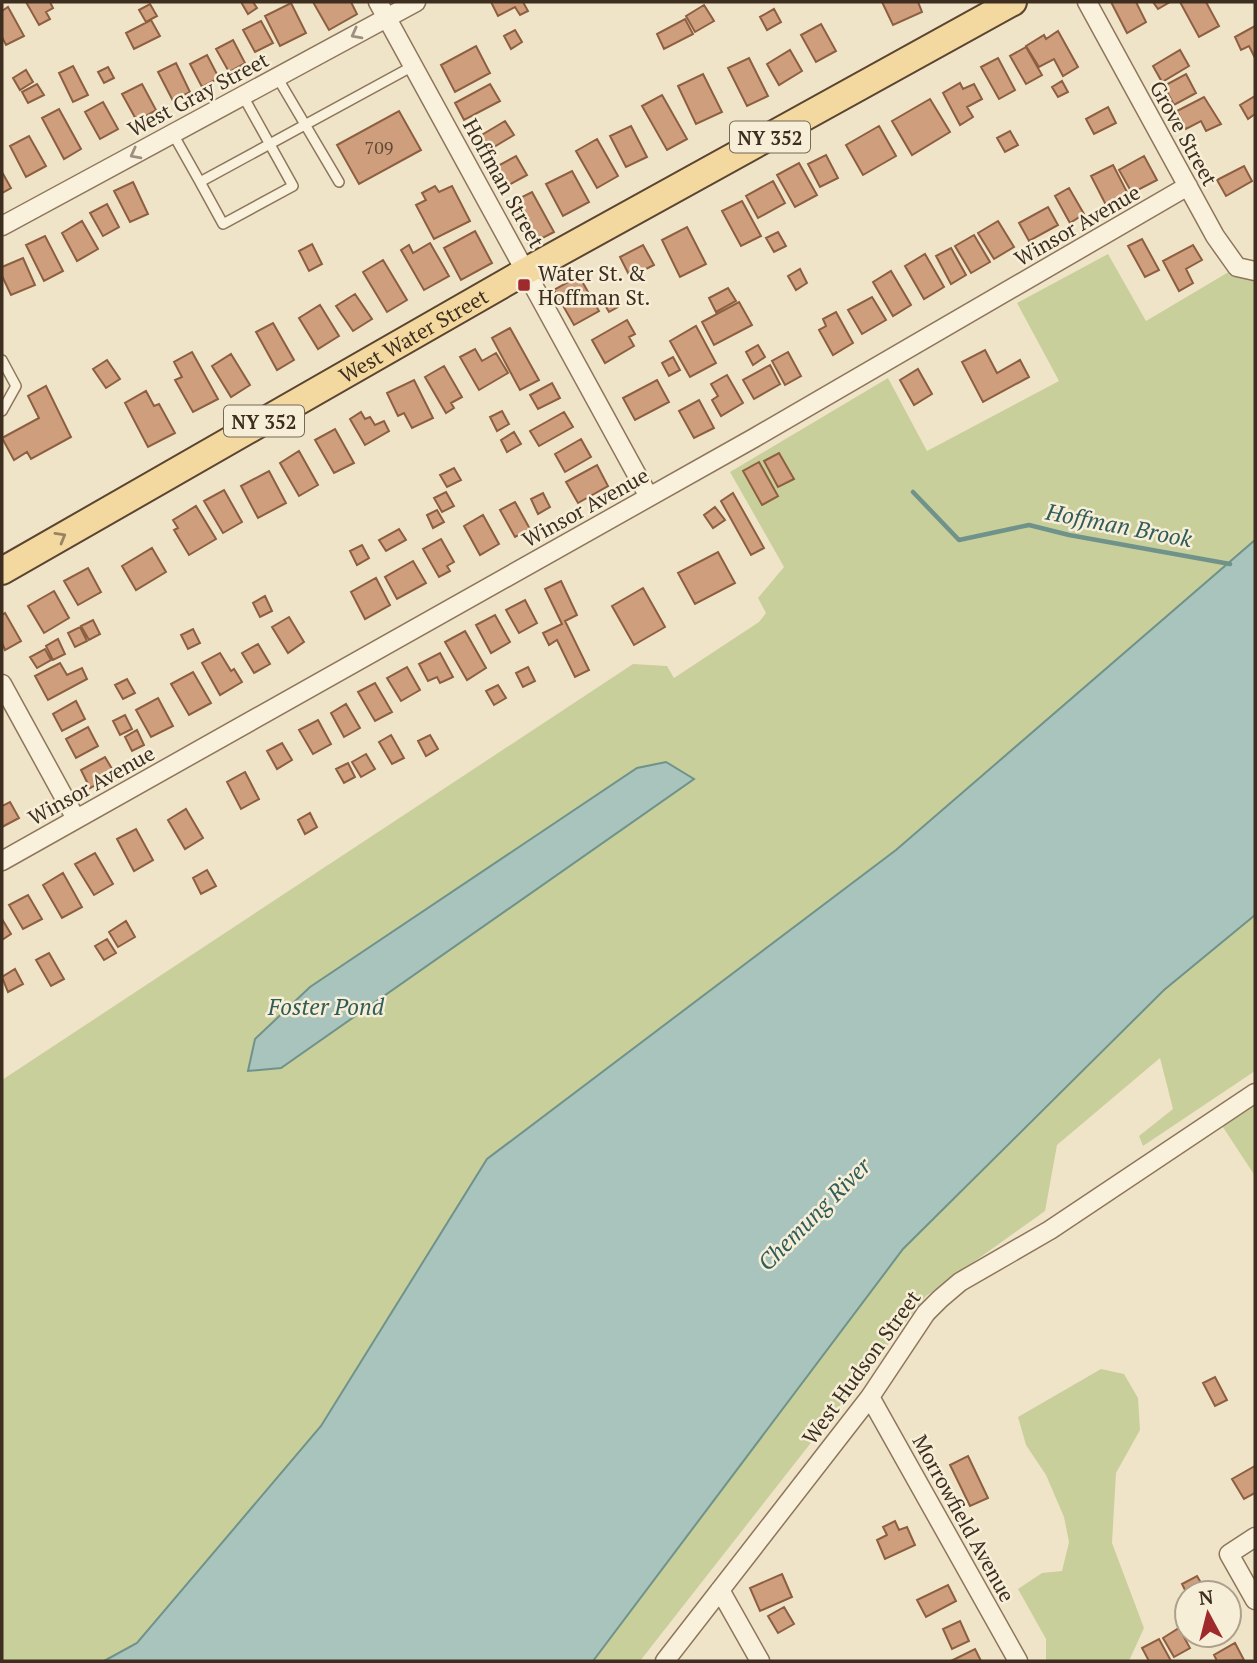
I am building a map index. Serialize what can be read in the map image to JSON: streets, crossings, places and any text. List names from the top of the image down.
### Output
{
  "streets": {
    "main road": ["NY 352", "West Water Street"],
    "street": [
      "West Gray Street",
      "Grove Street",
      "Hoffman Street",
      "Winsor Avenue",
      "West Hudson Street",
      "Morrowfield Avenue"
    ]
  },
  "crossings": [
    ["West Gray Street", "Hoffman Street"],
    ["Grove Street", "Winsor Avenue"],
    ["Hoffman Street", "Winsor Avenue"],
    ["Hoffman Street", "West Water Street"],
    ["West Hudson Street", "Morrowfield Avenue"]
  ],
  "one_way": ["West Gray Street", "West Water Street"],
  "water": ["Hoffman Brook", "Foster Pond", "Chemung River"],
  "places": {
    "transit": ["Water St. & Hoffman St."]
  },
  "house_numbers": ["709"],
  "north": "top"
}
